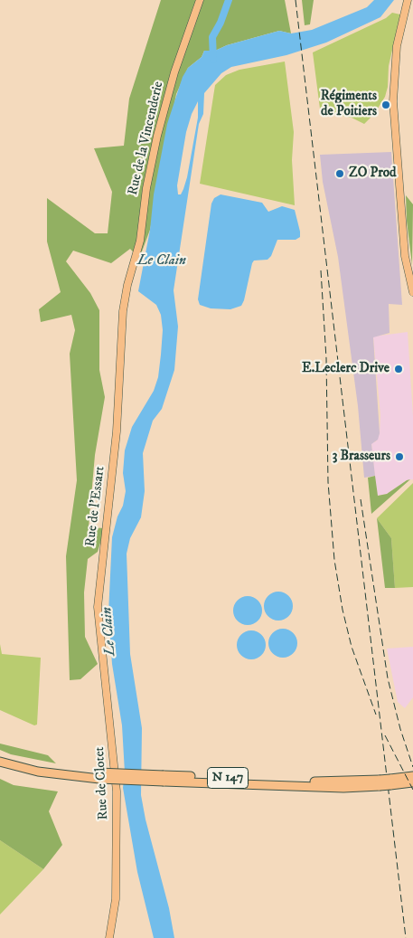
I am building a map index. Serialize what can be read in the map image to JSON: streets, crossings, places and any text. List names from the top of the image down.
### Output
{
  "streets": {
    "highway": ["N 147"],
    "main road": ["Rue de la Vincenderie", "Rue de l'Essart", "Rue de Clotet"]
  },
  "crossings": [
    ["Rue de la Vincenderie", "Rue de l'Essart"],
    ["Rue de l'Essart", "Rue de Clotet"]
  ],
  "water": ["Le Clain"],
  "places": [
    "Régiments de Poitiers",
    "ZO Prod",
    "E.Leclerc Drive",
    "3 Brasseurs"
  ]
}
